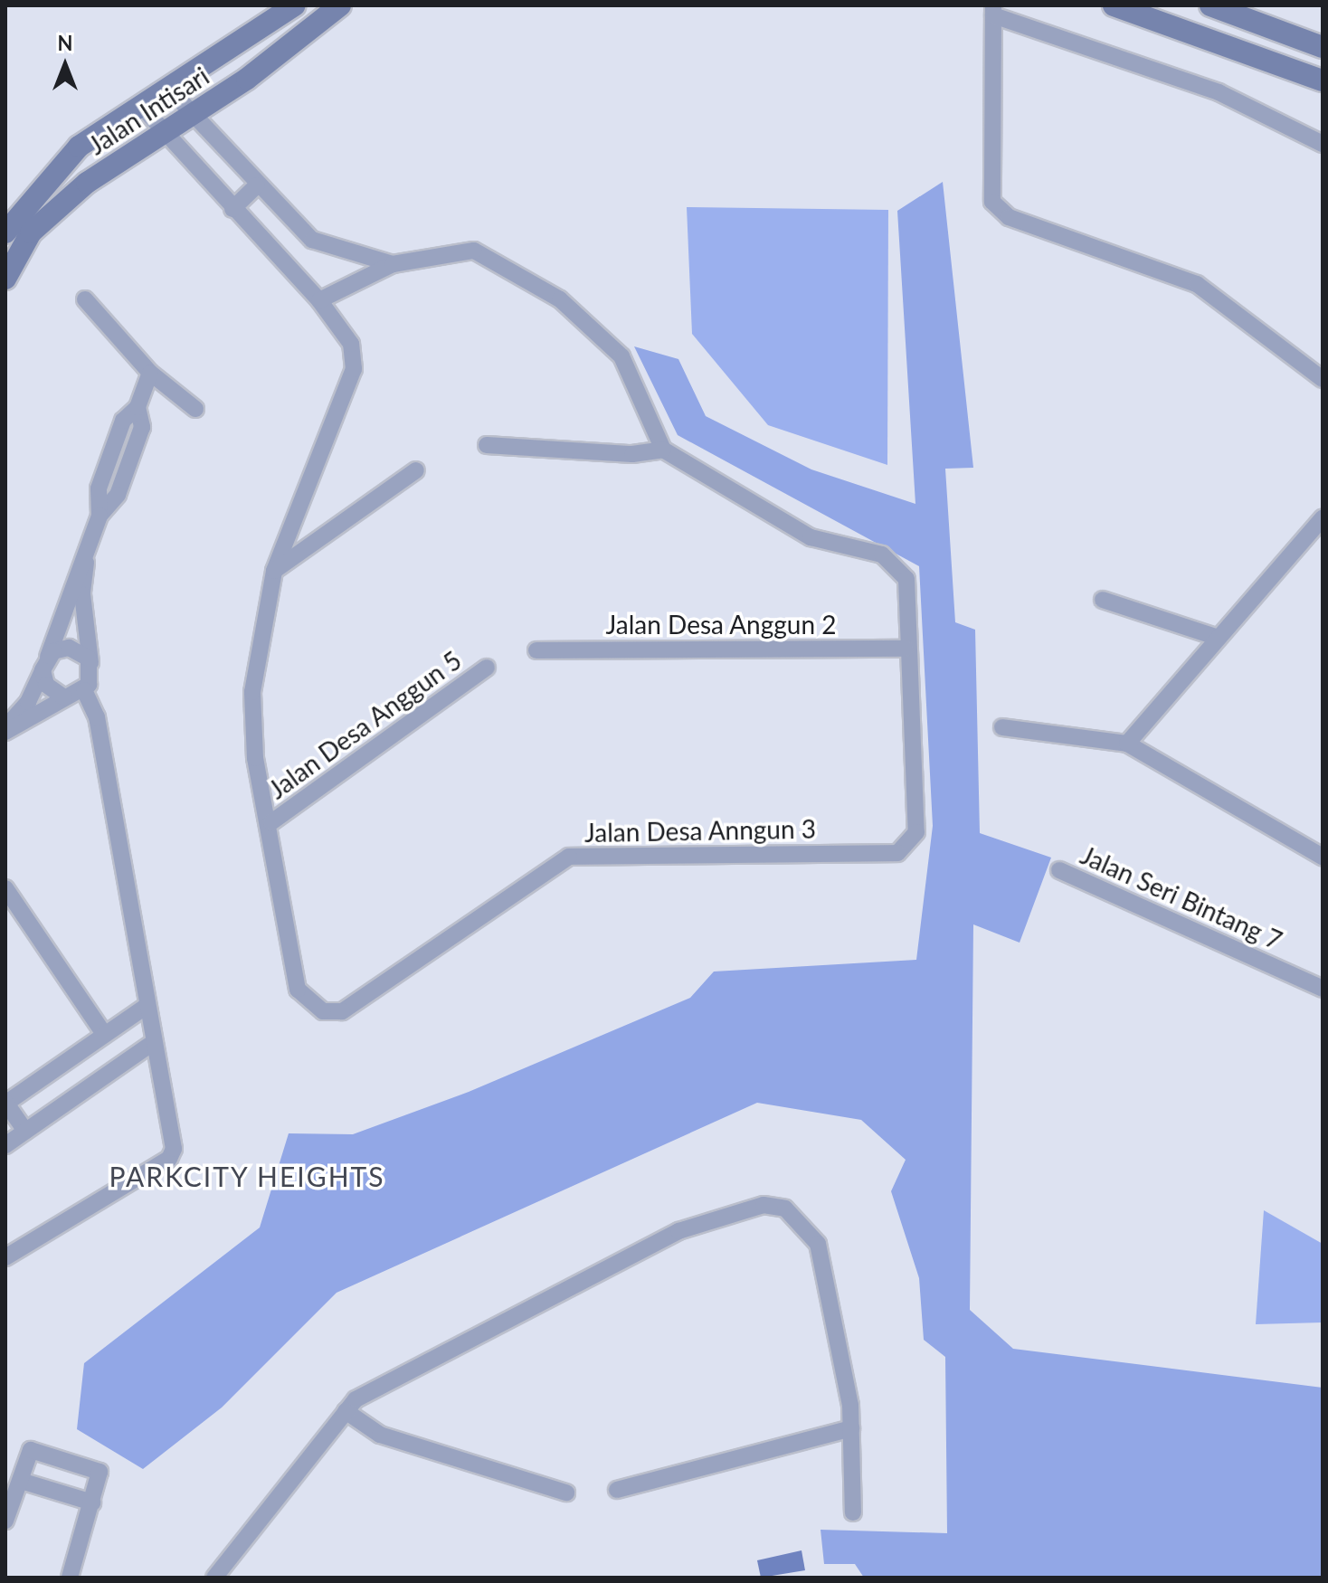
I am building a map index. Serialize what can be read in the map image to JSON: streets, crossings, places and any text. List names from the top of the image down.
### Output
{
  "streets": {
    "street": [
      "Jalan Intisari",
      "Jalan Desa Anggun 2",
      "Jalan Desa Anggun 5",
      "Jalan Desa Anngun 3",
      "Jalan Seri Bintang 7"
    ]
  },
  "crossings": [
    ["Jalan Intisari", "Jalan Desa Anngun 3"],
    ["Jalan Desa Anggun 2", "Jalan Desa Anngun 3"],
    ["Jalan Desa Anggun 5", "Jalan Desa Anngun 3"]
  ],
  "districts": ["PARKCITY HEIGHTS"],
  "north": "top"
}
